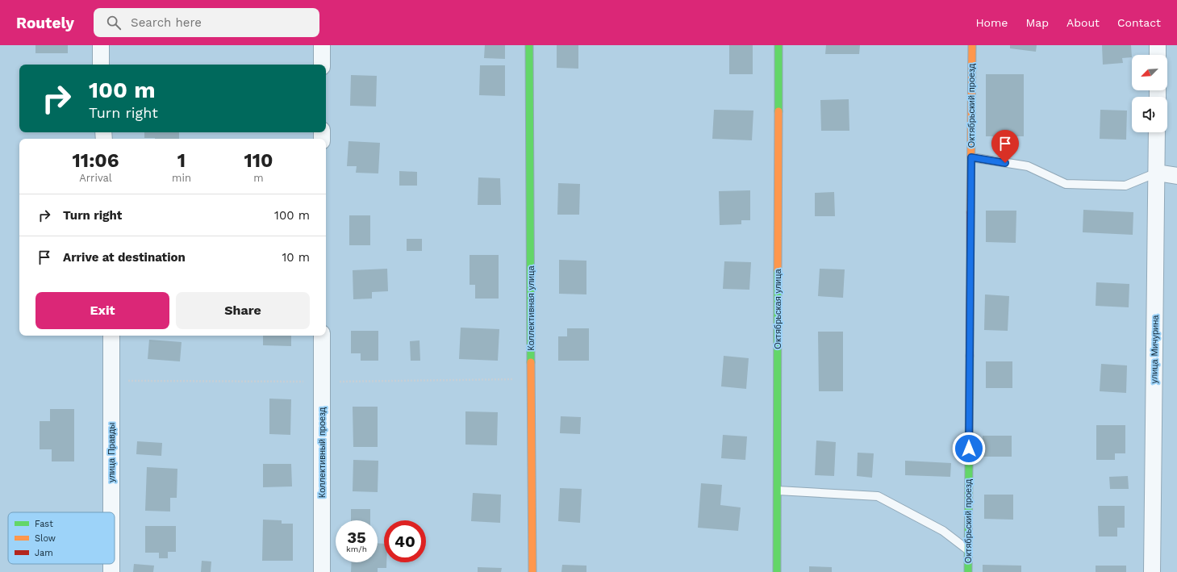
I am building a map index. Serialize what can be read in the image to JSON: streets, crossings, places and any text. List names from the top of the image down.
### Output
{
  "streets": {
    "street": [
      "Октябрьский проезд",
      "Коллективная улица",
      "Октябрьская улица",
      "улица Мичурина",
      "улица Правды",
      "Коллективный проезд"
    ]
  },
  "legend": ["Fast", "Slow", "Jam"],
  "north": "bottom left",
  "page": {
    "header": "Routely",
    "search": "Search here",
    "nav": [
      "Home",
      "Map",
      "About",
      "Contact"
    ],
    "turn": ["100 m", "Turn right"],
    "eta": [
      "11:06",
      "Arrival",
      "1",
      "min",
      "110",
      "m"
    ],
    "list": [
      {
        "name": "Turn right",
        "value": "100 m"
      },
      {
        "name": "Arrive at destination",
        "value": "10 m"
      }
    ],
    "buttons": ["Exit", "Share"],
    "speed": "35 km/h",
    "limit": "40"
  }
}
